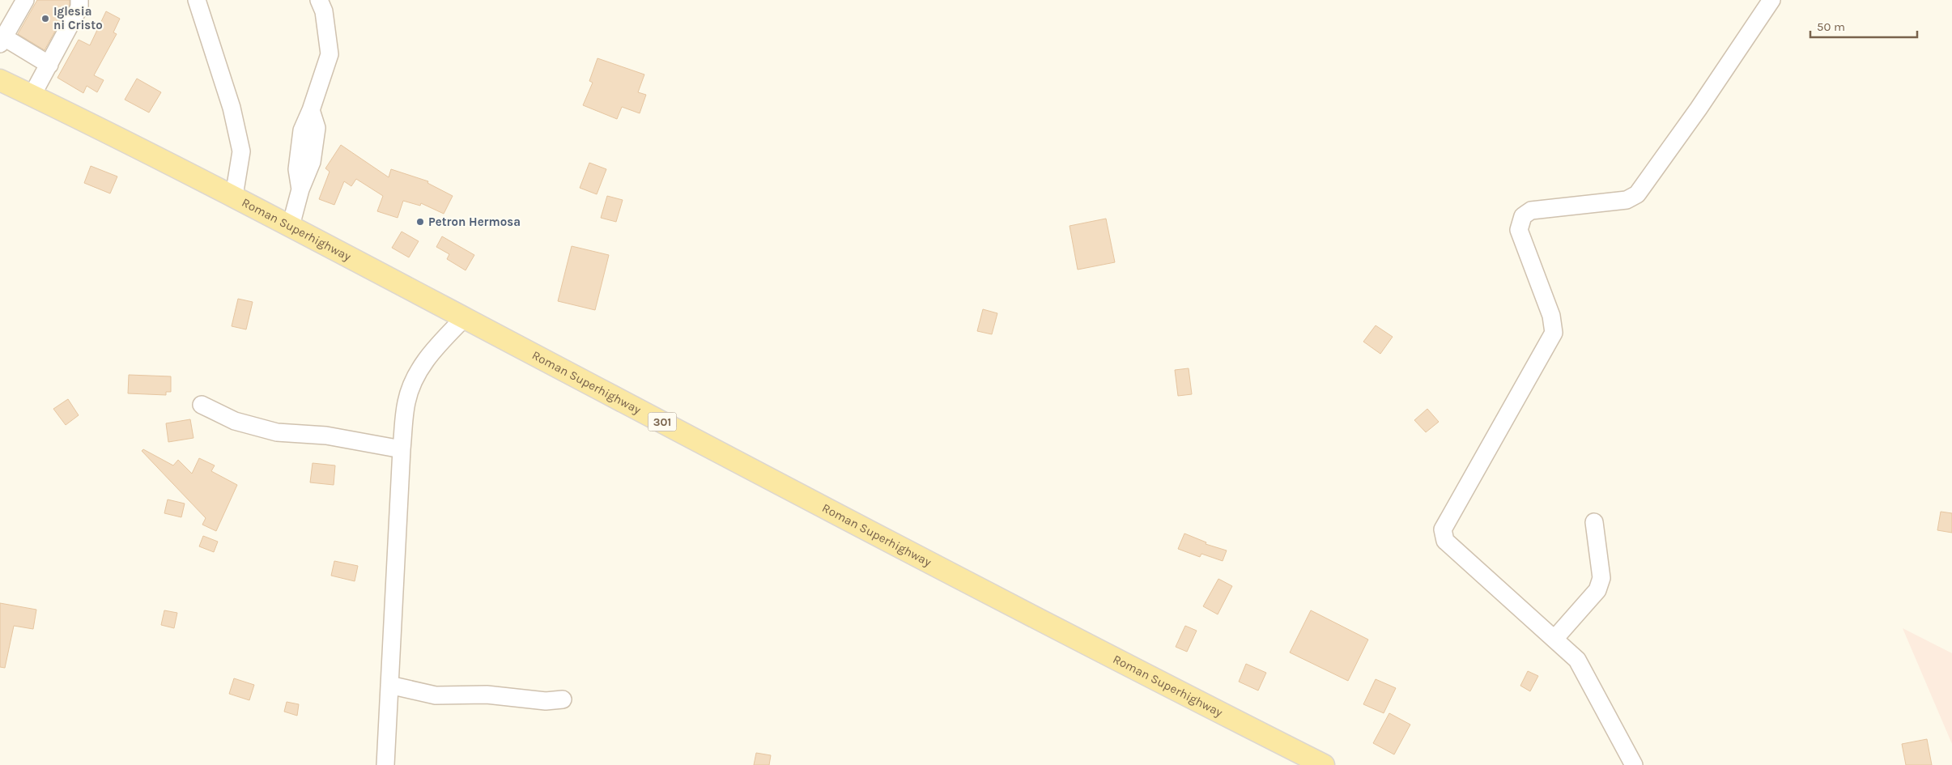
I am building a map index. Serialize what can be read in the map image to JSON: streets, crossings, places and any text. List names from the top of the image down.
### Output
{
  "streets": {
    "main road": ["Roman Superhighway", "301"]
  },
  "places": ["Iglesia ni Cristo", "Petron Hermosa"],
  "scale_bar": "50 m"
}
